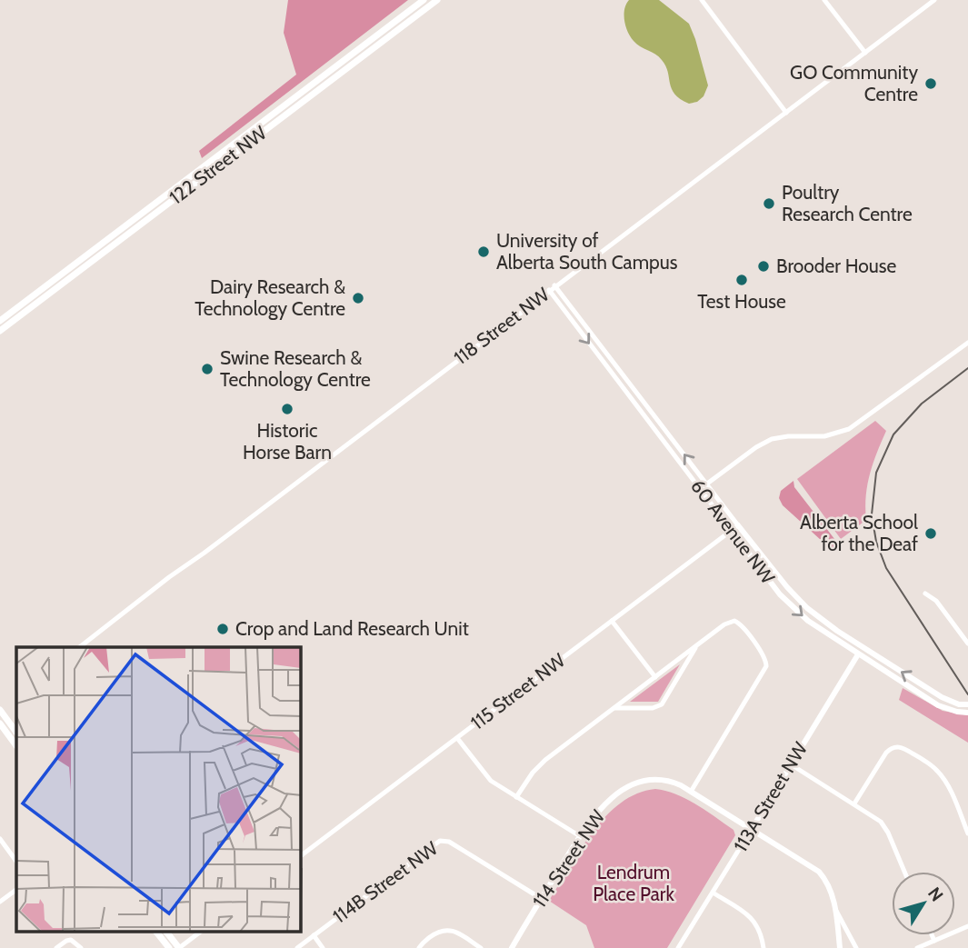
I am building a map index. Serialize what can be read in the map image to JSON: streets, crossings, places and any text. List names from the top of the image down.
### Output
{
  "streets": {
    "main road": ["122 Street NW"],
    "street": [
      "118 Street NW",
      "60 Avenue NW",
      "115 Street NW",
      "113A Street NW",
      "114 Street NW",
      "114B Street NW"
    ]
  },
  "crossings": [
    ["118 Street NW", "60 Avenue NW"],
    ["60 Avenue NW", "115 Street NW"],
    ["60 Avenue NW", "113A Street NW"],
    ["114 Street NW", "114B Street NW"]
  ],
  "parks": ["Lendrum Place Park"],
  "places": [
    "GO Community Centre",
    "Poultry Research Centre",
    "University of Alberta South Campus",
    "Brooder House",
    "Test House",
    "Dairy Research & Technology Centre",
    "Swine Research & Technology Centre",
    "Historic Horse Barn",
    "Alberta School for the Deaf",
    "Crop and Land Research Unit"
  ],
  "north": "top right"
}
